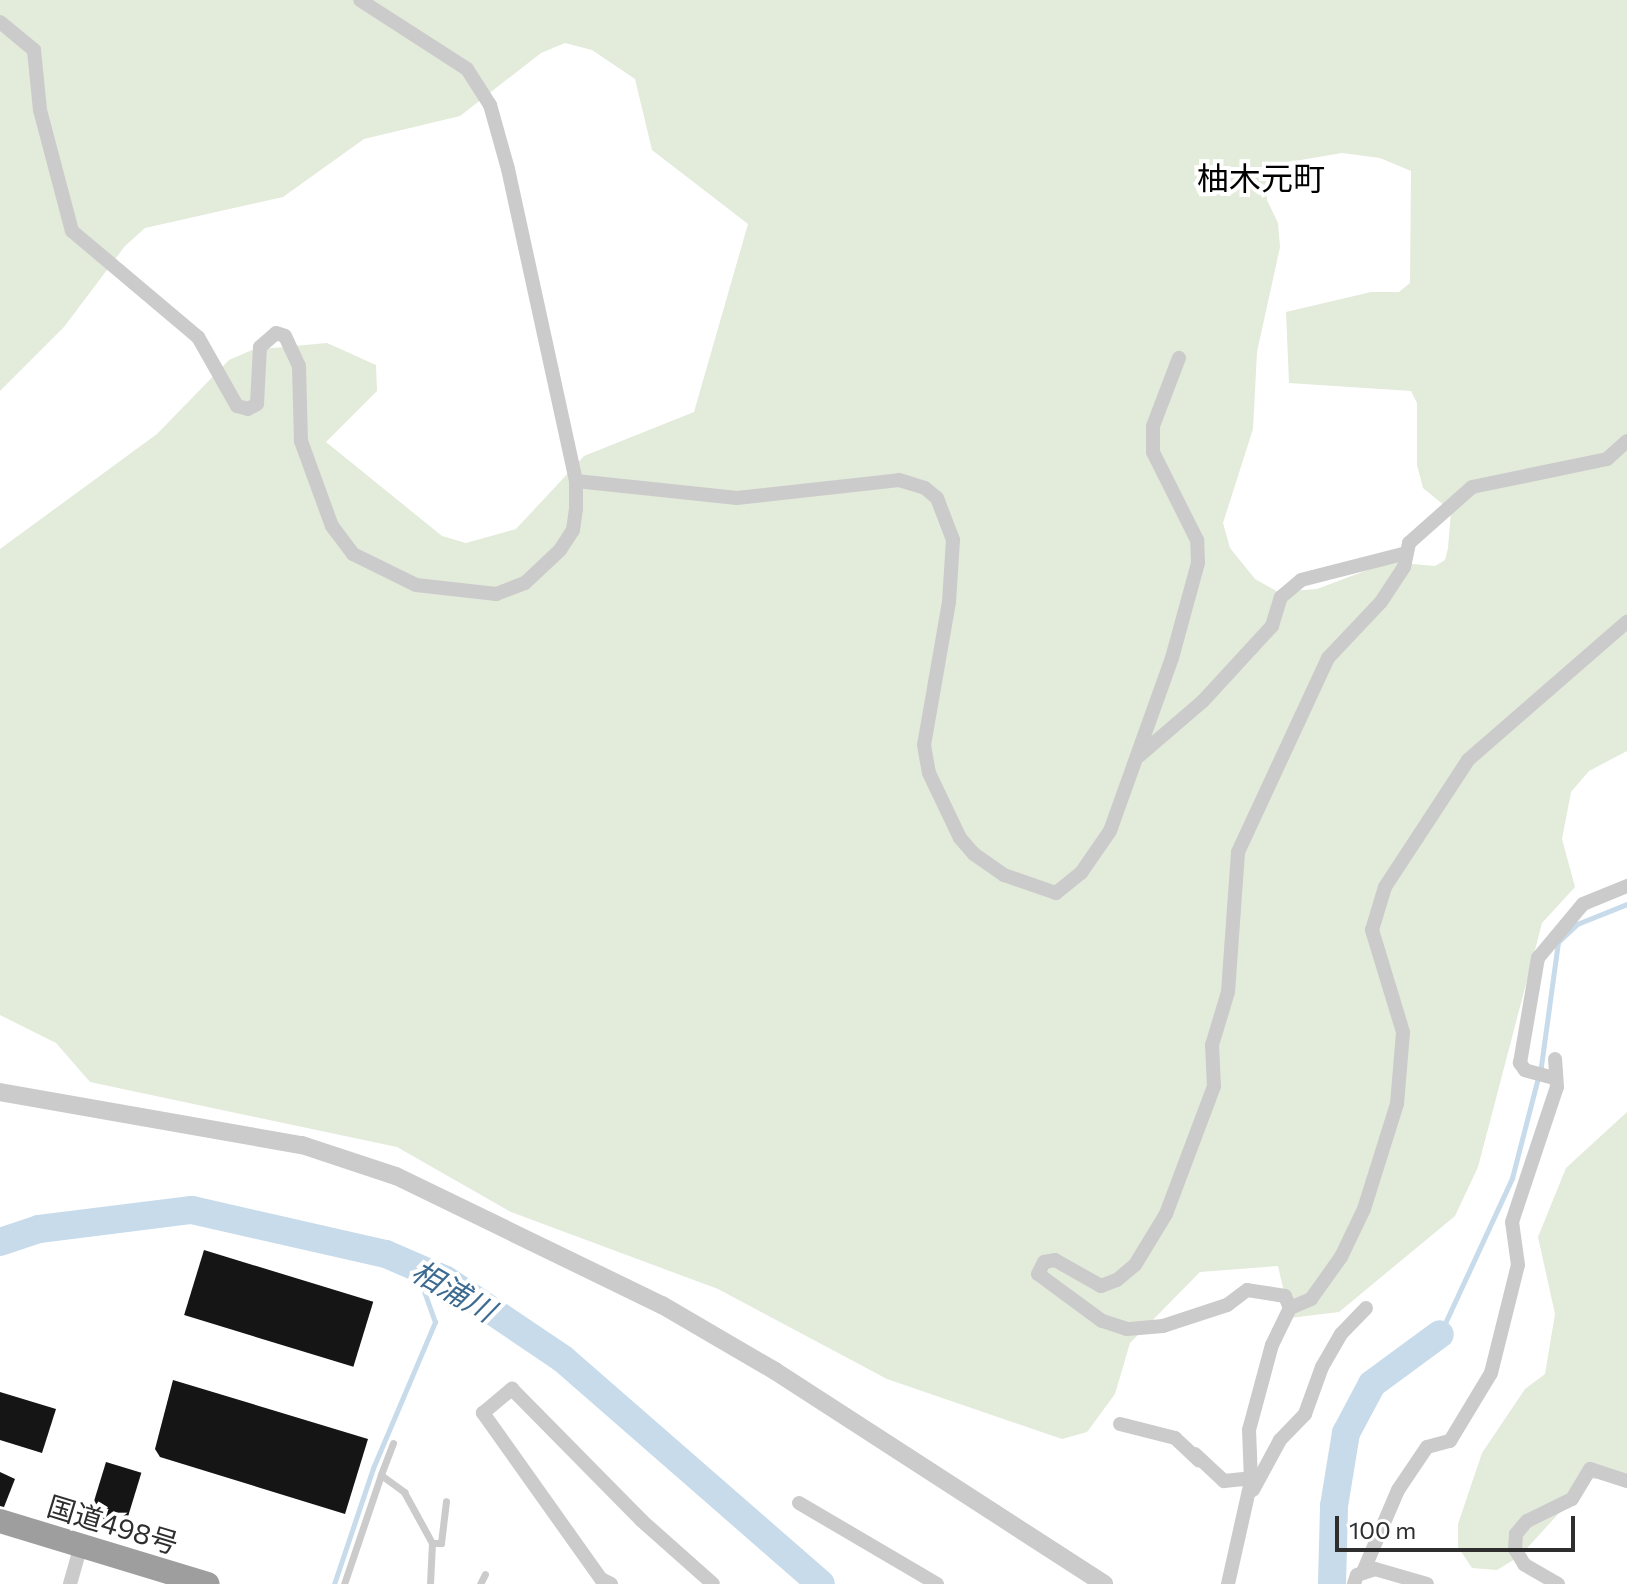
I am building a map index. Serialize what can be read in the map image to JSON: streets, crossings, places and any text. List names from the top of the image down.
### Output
{
  "streets": {
    "highway": ["国道498号"]
  },
  "districts": ["柚木元町"],
  "water": ["相浦川"],
  "scale_bar": "100 m"
}
